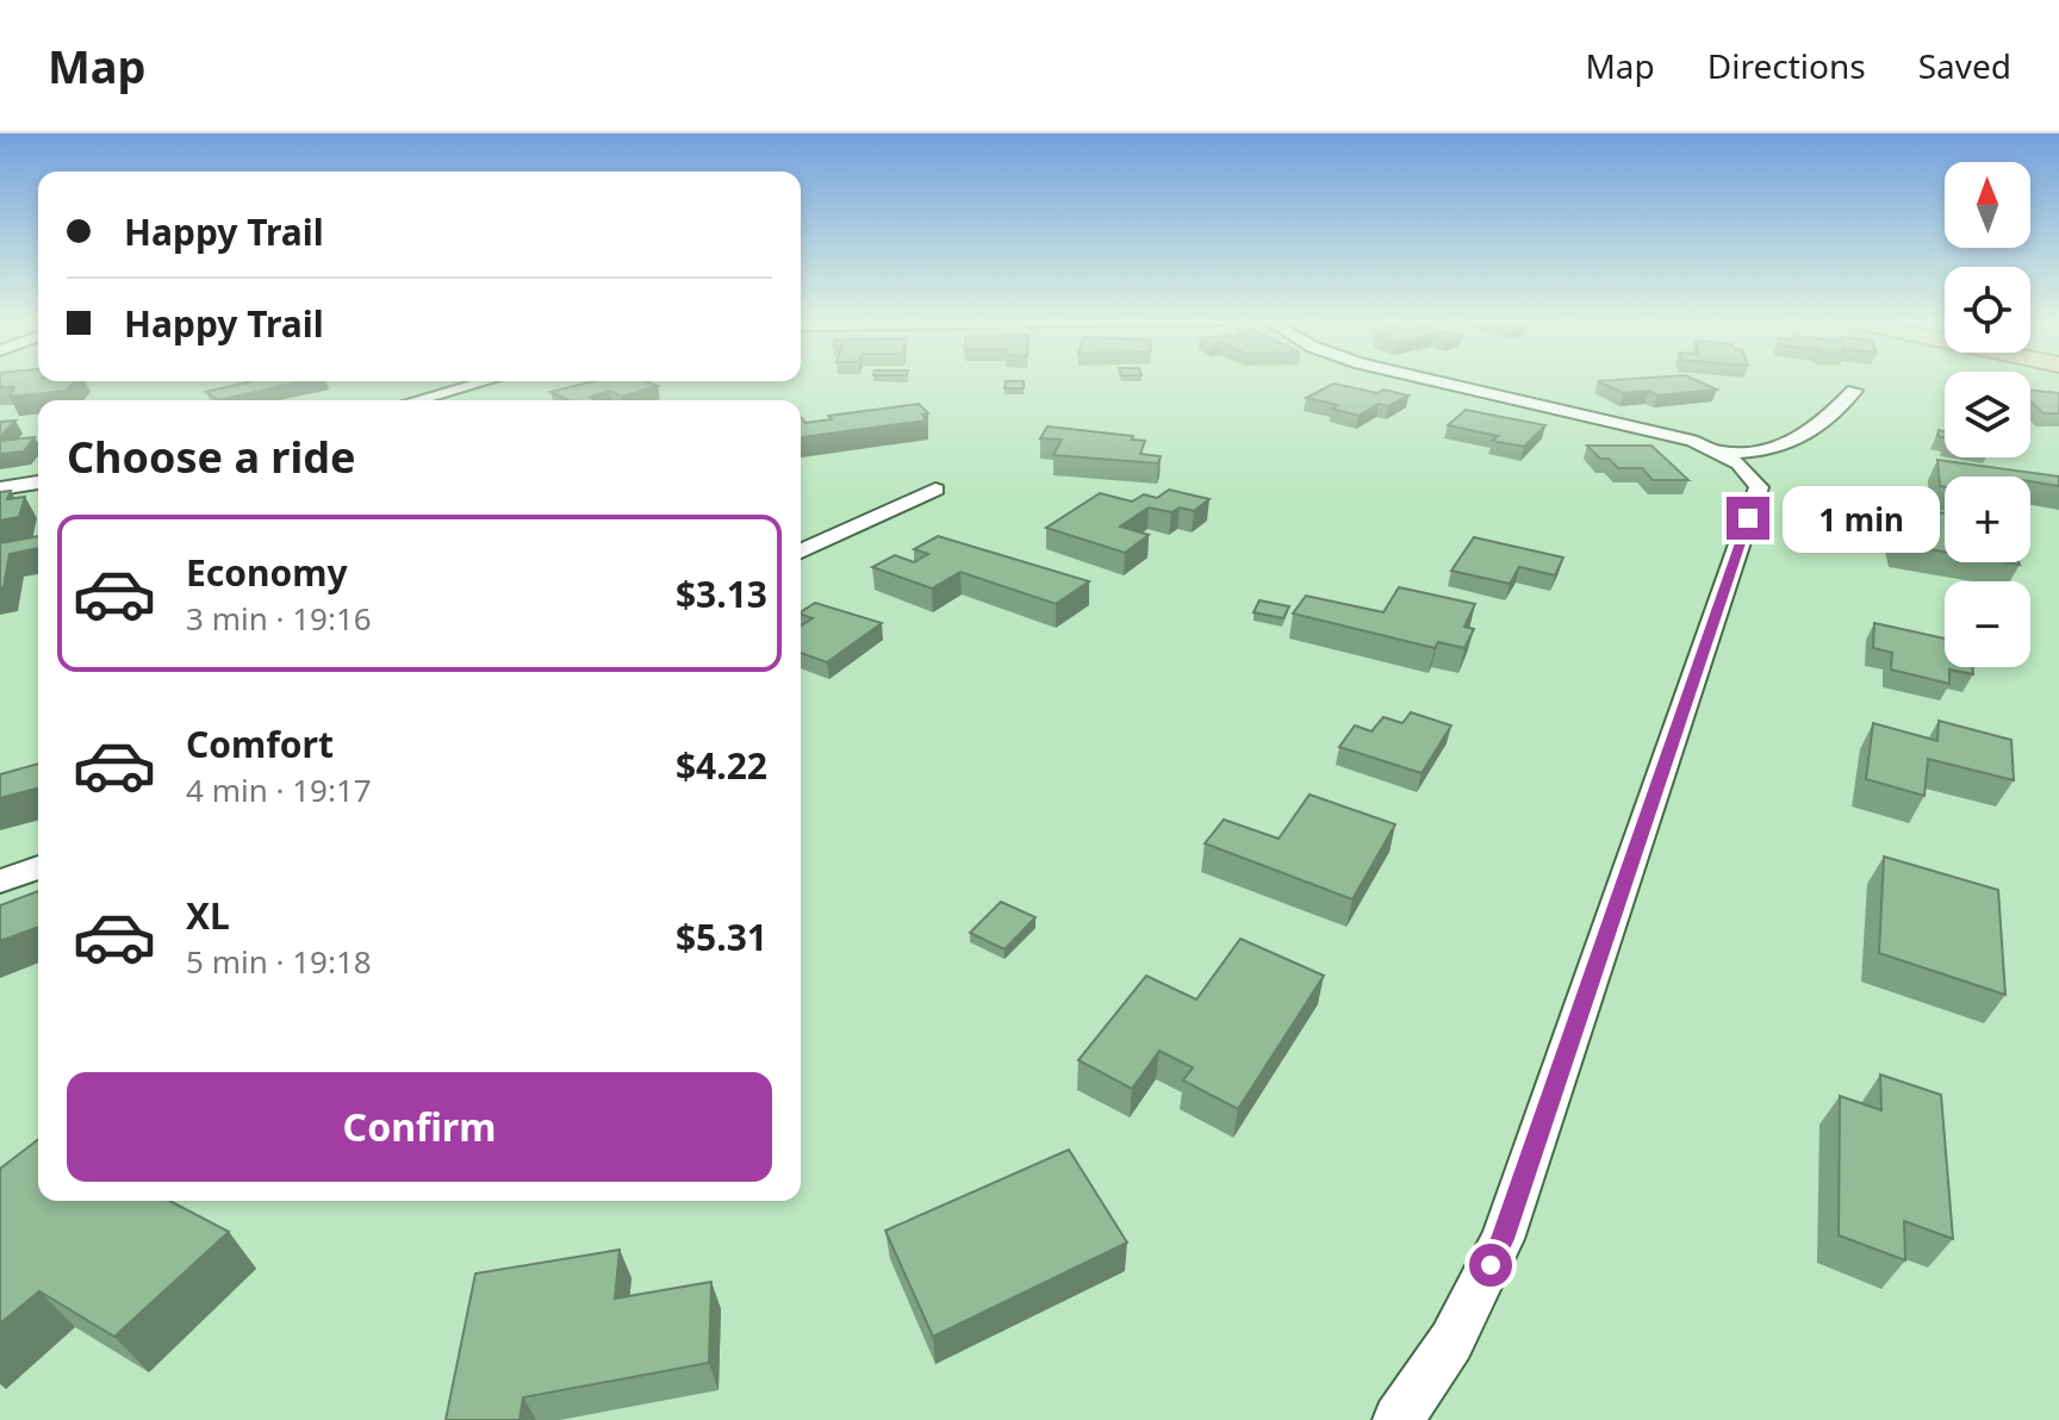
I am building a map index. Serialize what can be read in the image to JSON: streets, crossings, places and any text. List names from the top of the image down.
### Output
{
  "north": "top",
  "page": {
    "header": "Map",
    "nav": ["Map", "Directions", "Saved"],
    "map_buttons": ["+", "−"],
    "banner": ["Happy Trail", "Happy Trail"],
    "heading": "Choose a ride",
    "bubble": "1 min",
    "list": [
      {
        "name": "Economy",
        "note": "3 min · 19:16",
        "value": "$3.13"
      },
      {
        "name": "Comfort",
        "note": "4 min · 19:17",
        "value": "$4.22"
      },
      {
        "name": "XL",
        "note": "5 min · 19:18",
        "value": "$5.31"
      }
    ],
    "buttons": "Confirm"
  }
}
